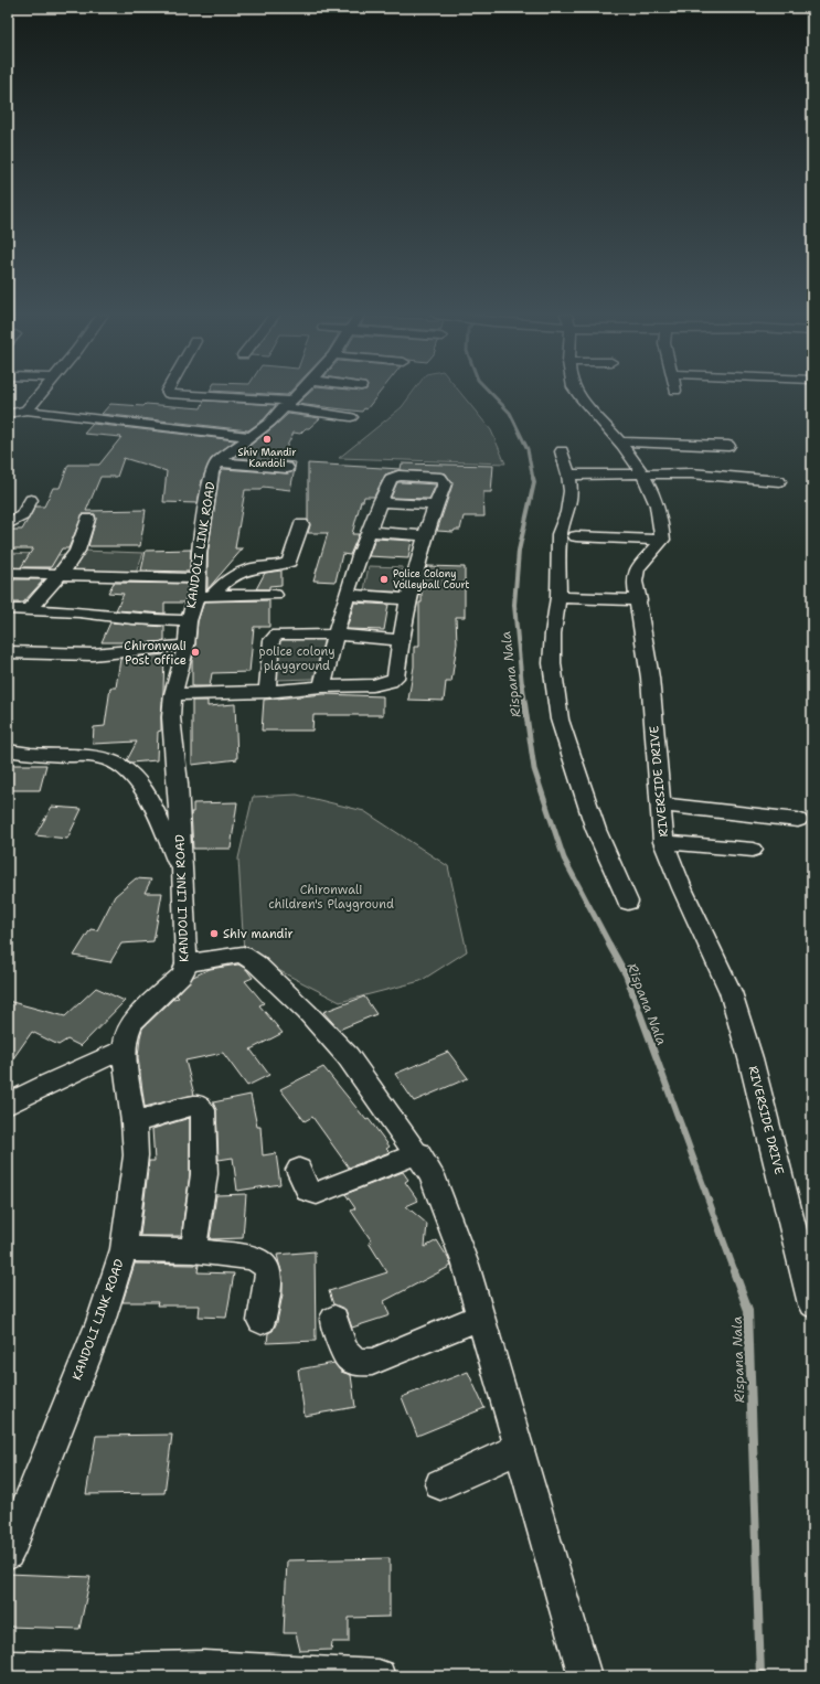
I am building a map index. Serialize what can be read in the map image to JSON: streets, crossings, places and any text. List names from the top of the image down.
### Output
{
  "streets": {
    "street": ["KANDOLI LINK ROAD", "RIVERSIDE DRIVE"]
  },
  "water": ["Rispana Nala"],
  "parks": ["police colony playground", "Chironwali children's Playground"],
  "places": [
    "Shiv Mandir Kandoli",
    "Police Colony Volleyball Court",
    "Chironwali Post office",
    "Shiv mandir"
  ]
}
